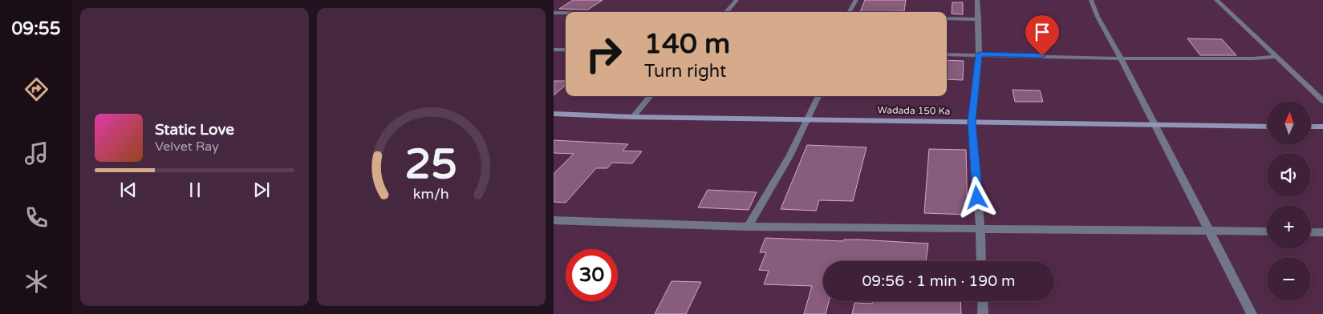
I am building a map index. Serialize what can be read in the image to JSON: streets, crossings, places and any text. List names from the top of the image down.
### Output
{
  "streets": {
    "street": ["Wadada 150 Ka"]
  },
  "north": "top",
  "page": {
    "tabs": "09:55",
    "turn": ["140 m", "Turn right"],
    "map_buttons": ["+", "−"],
    "song": ["Static Love", "Velvet Ray"],
    "limit": "30",
    "trip": "09:56 · 1 min · 190 m",
    "gauge": ["25", "km/h"]
  }
}
